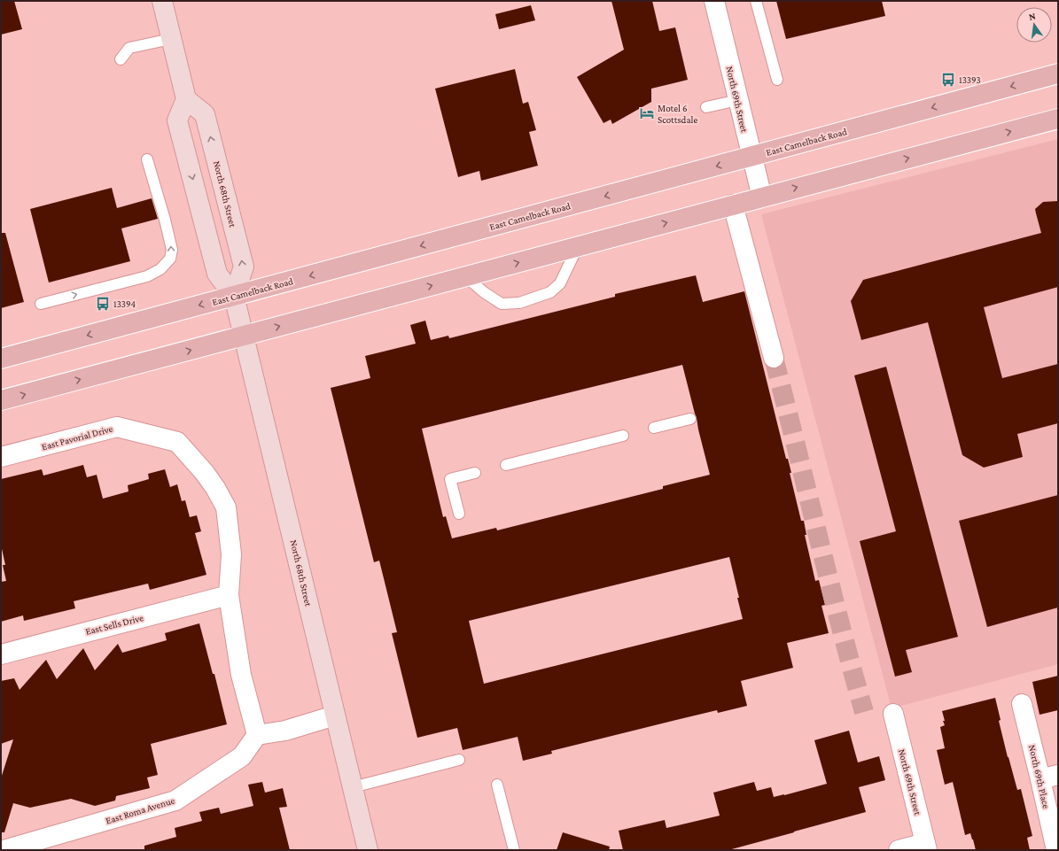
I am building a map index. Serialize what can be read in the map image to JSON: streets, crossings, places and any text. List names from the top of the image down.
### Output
{
  "streets": {
    "main road": ["East Camelback Road"],
    "street": [
      "North 69th Street",
      "North 68th Street",
      "East Pavorial Drive",
      "East Sells Drive",
      "North 69th Place",
      "East Roma Avenue"
    ]
  },
  "crossings": [
    ["North 69th Street", "East Camelback Road"],
    ["East Camelback Road", "North 68th Street"],
    ["East Pavorial Drive", "East Sells Drive"]
  ],
  "places": {
    "bus stop": ["13393", "13394"],
    "hotel": ["Motel 6 Scottsdale"]
  },
  "north": "top"
}
